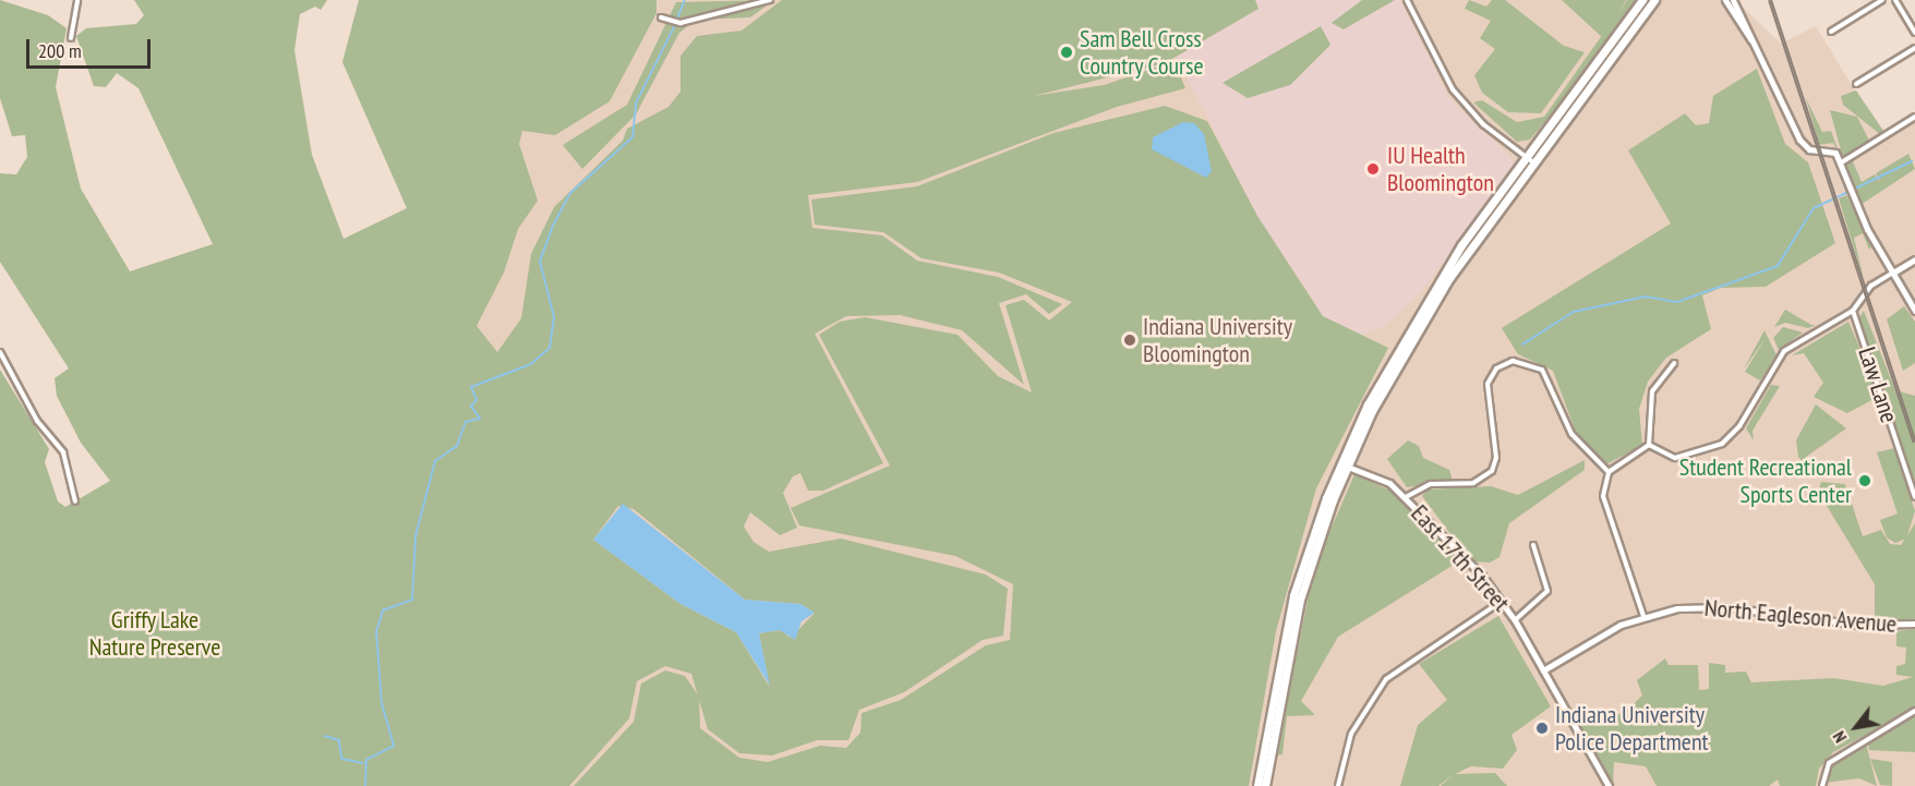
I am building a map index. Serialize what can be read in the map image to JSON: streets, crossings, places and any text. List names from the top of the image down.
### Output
{
  "streets": {
    "street": ["Law Lane", "East 17th Street", "North Eagleson Avenue"]
  },
  "crossings": [
    ["East 17th Street", "North Eagleson Avenue"]
  ],
  "parks": ["Griffy Lake Nature Preserve"],
  "places": [
    "Sam Bell Cross Country Course",
    "IU Health Bloomington",
    "Indiana University Bloomington",
    "Student Recreational Sports Center",
    "Indiana University Police Department"
  ],
  "scale_bar": "200 m",
  "north": "bottom left"
}
